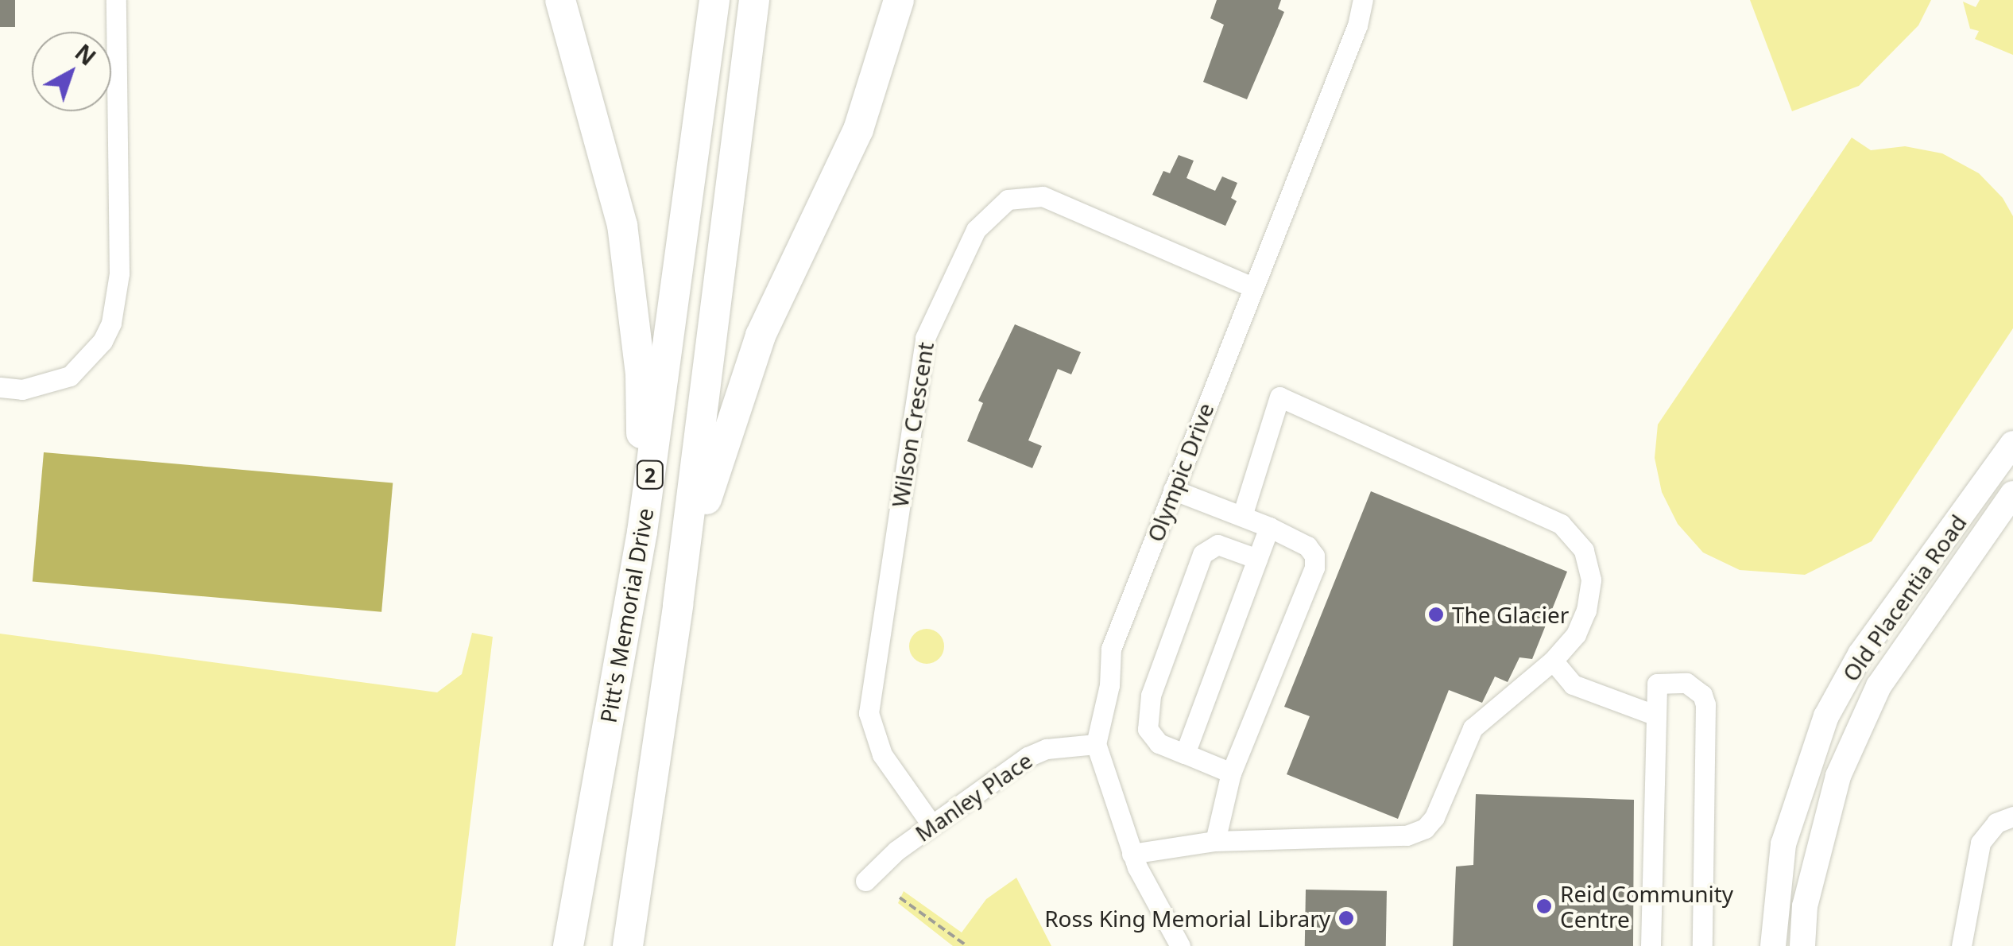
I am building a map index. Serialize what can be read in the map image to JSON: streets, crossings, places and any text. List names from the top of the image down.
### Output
{
  "streets": {
    "highway": ["2", "Pitt's Memorial Drive"],
    "main road": ["Old Placentia Road"],
    "street": ["Wilson Crescent", "Olympic Drive", "Manley Place"]
  },
  "crossings": [
    ["Wilson Crescent", "Olympic Drive"],
    ["Wilson Crescent", "Manley Place"],
    ["Olympic Drive", "Manley Place"]
  ],
  "places": ["The Glacier", "Reid Community Centre", "Ross King Memorial Library"],
  "north": "top right"
}
